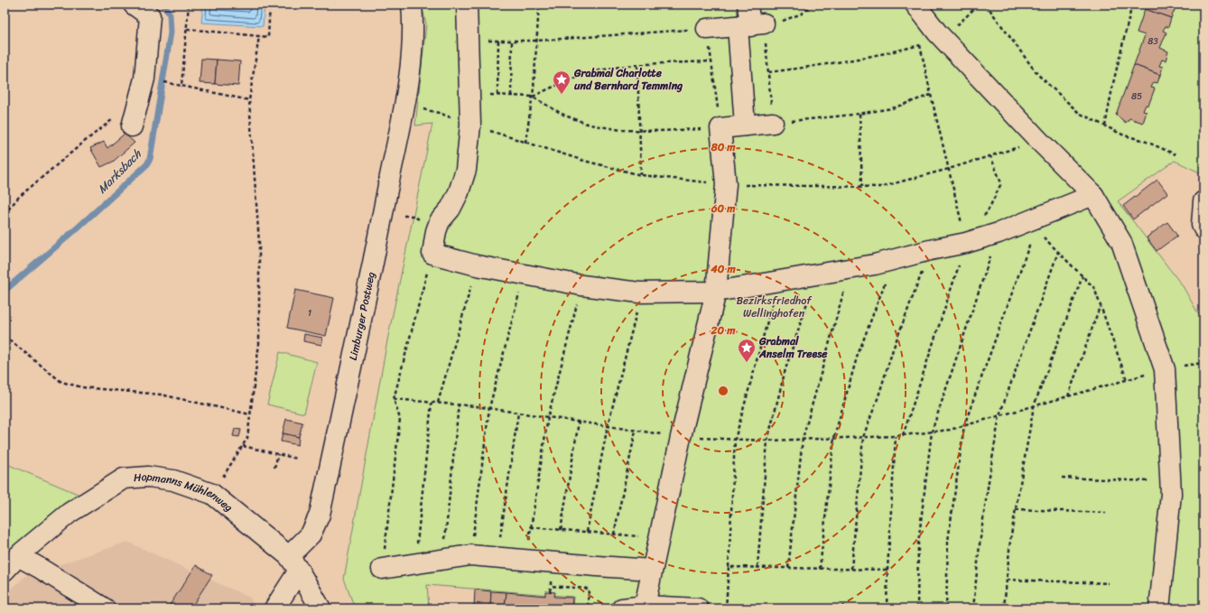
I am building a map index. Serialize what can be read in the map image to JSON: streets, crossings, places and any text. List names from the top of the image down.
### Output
{
  "streets": {
    "street": ["Limburger Postweg", "Hopmanns Mühlenweg"]
  },
  "crossings": [
    ["Limburger Postweg", "Hopmanns Mühlenweg"]
  ],
  "water": ["Marksbach"],
  "parks": ["Bezirksfriedhof Wellinghofen"],
  "places": {
    "place": ["Grabmal Charlotte und Bernhard Temming", "Grabmal Anselm Treese"]
  },
  "house_numbers": ["83", "85", "1"],
  "rings": [
    "80 m",
    "60 m",
    "40 m",
    "20 m"
  ]
}
